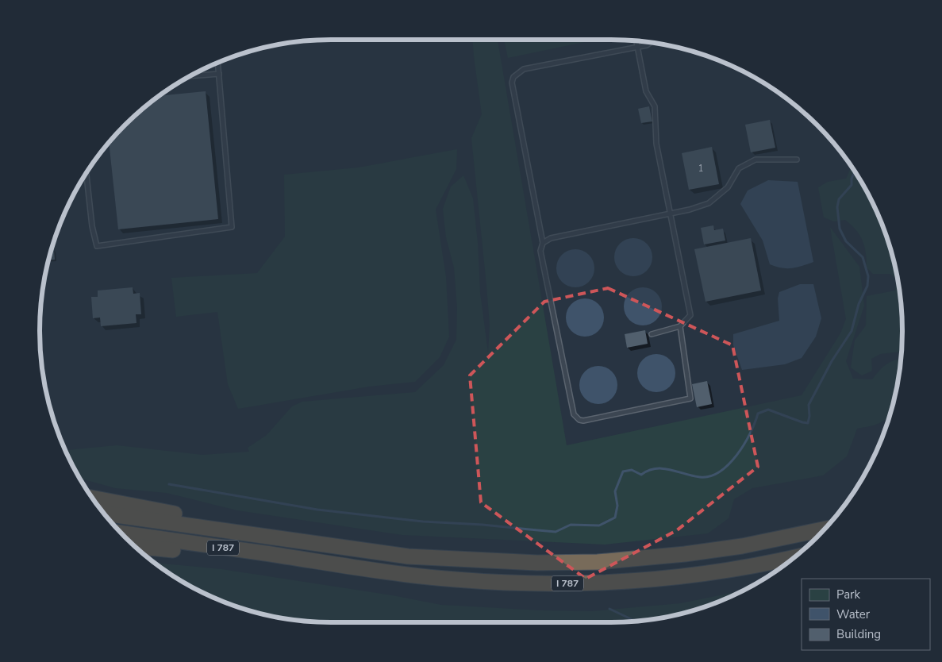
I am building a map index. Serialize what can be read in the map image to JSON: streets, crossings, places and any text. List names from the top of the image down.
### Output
{
  "streets": {
    "highway": ["I 787"]
  },
  "house_numbers": ["1"],
  "legend": ["Park", "Water", "Building"]
}
